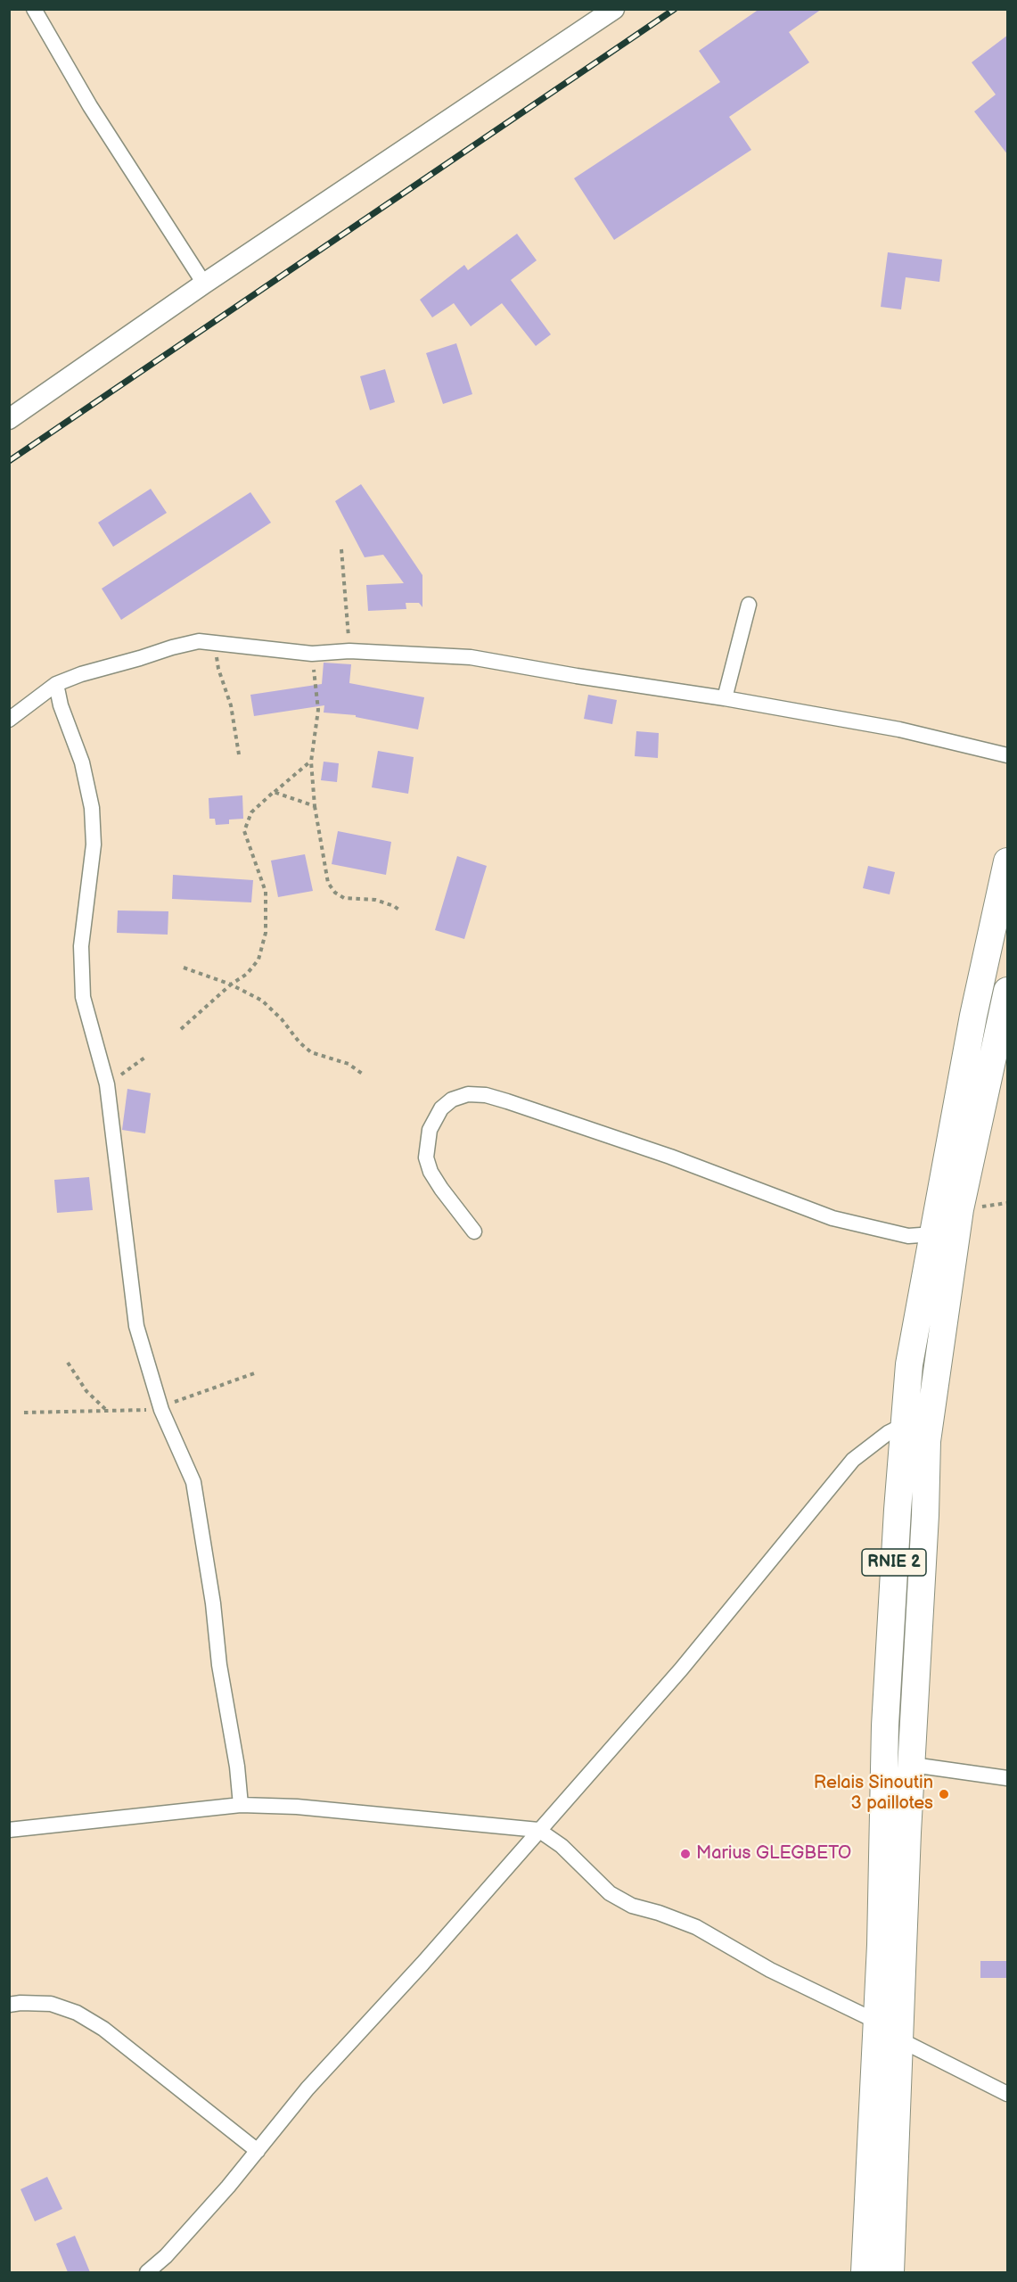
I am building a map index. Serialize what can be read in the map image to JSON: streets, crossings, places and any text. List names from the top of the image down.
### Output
{
  "streets": {
    "highway": ["RNIE 2"]
  },
  "places": ["Relais Sinoutin 3 paillotes", "Marius GLEGBETO"]
}
